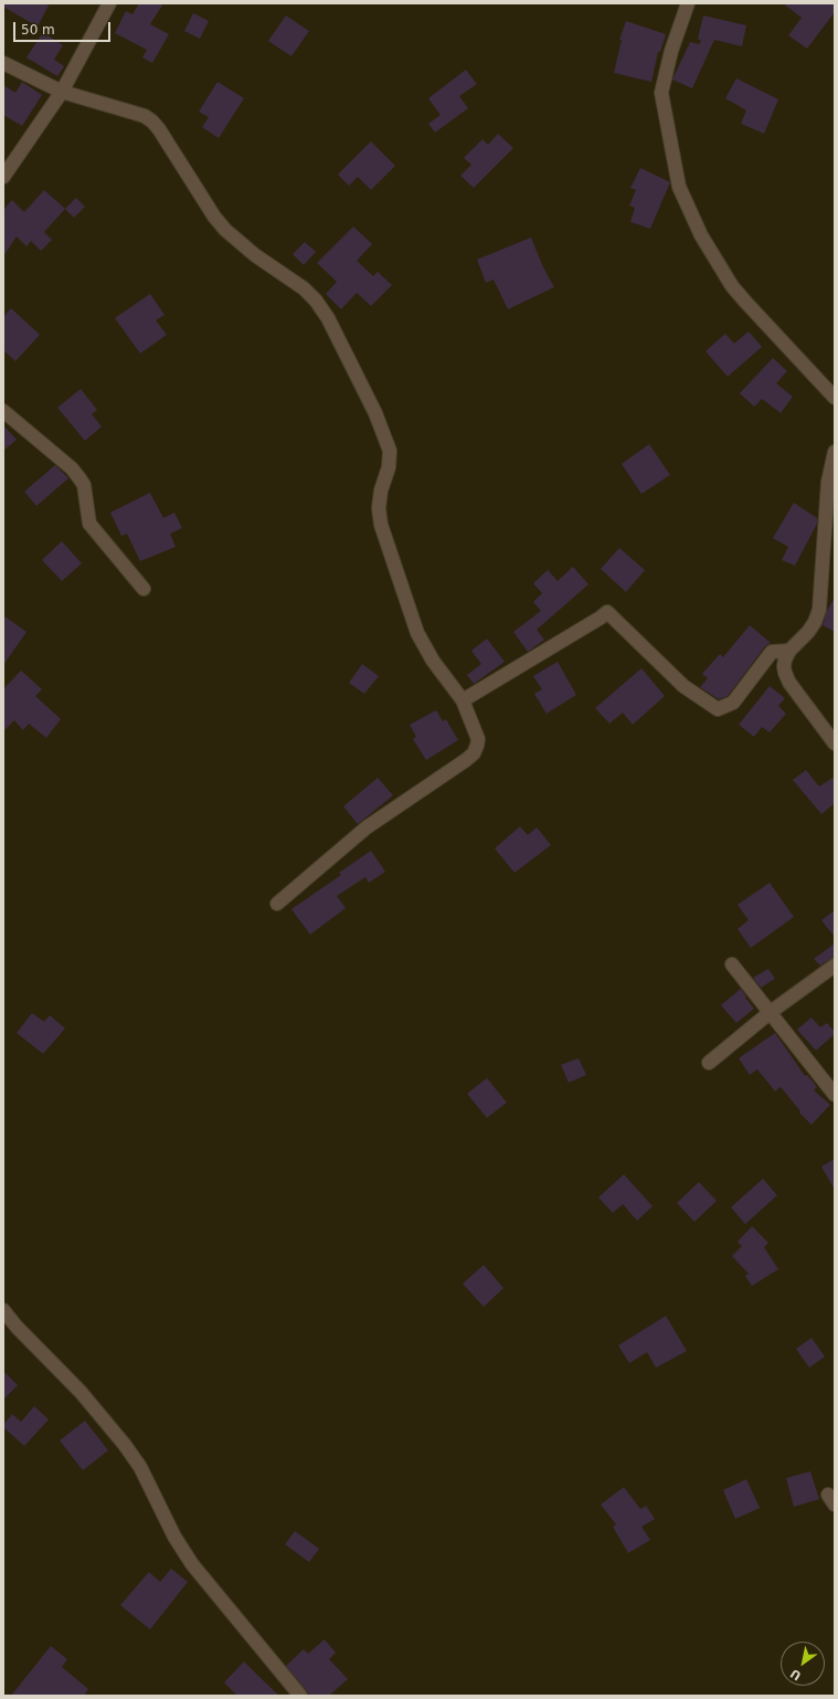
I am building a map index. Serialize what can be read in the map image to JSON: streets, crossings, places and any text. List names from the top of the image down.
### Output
{
  "scale_bar": "50 m",
  "north": "bottom left"
}
